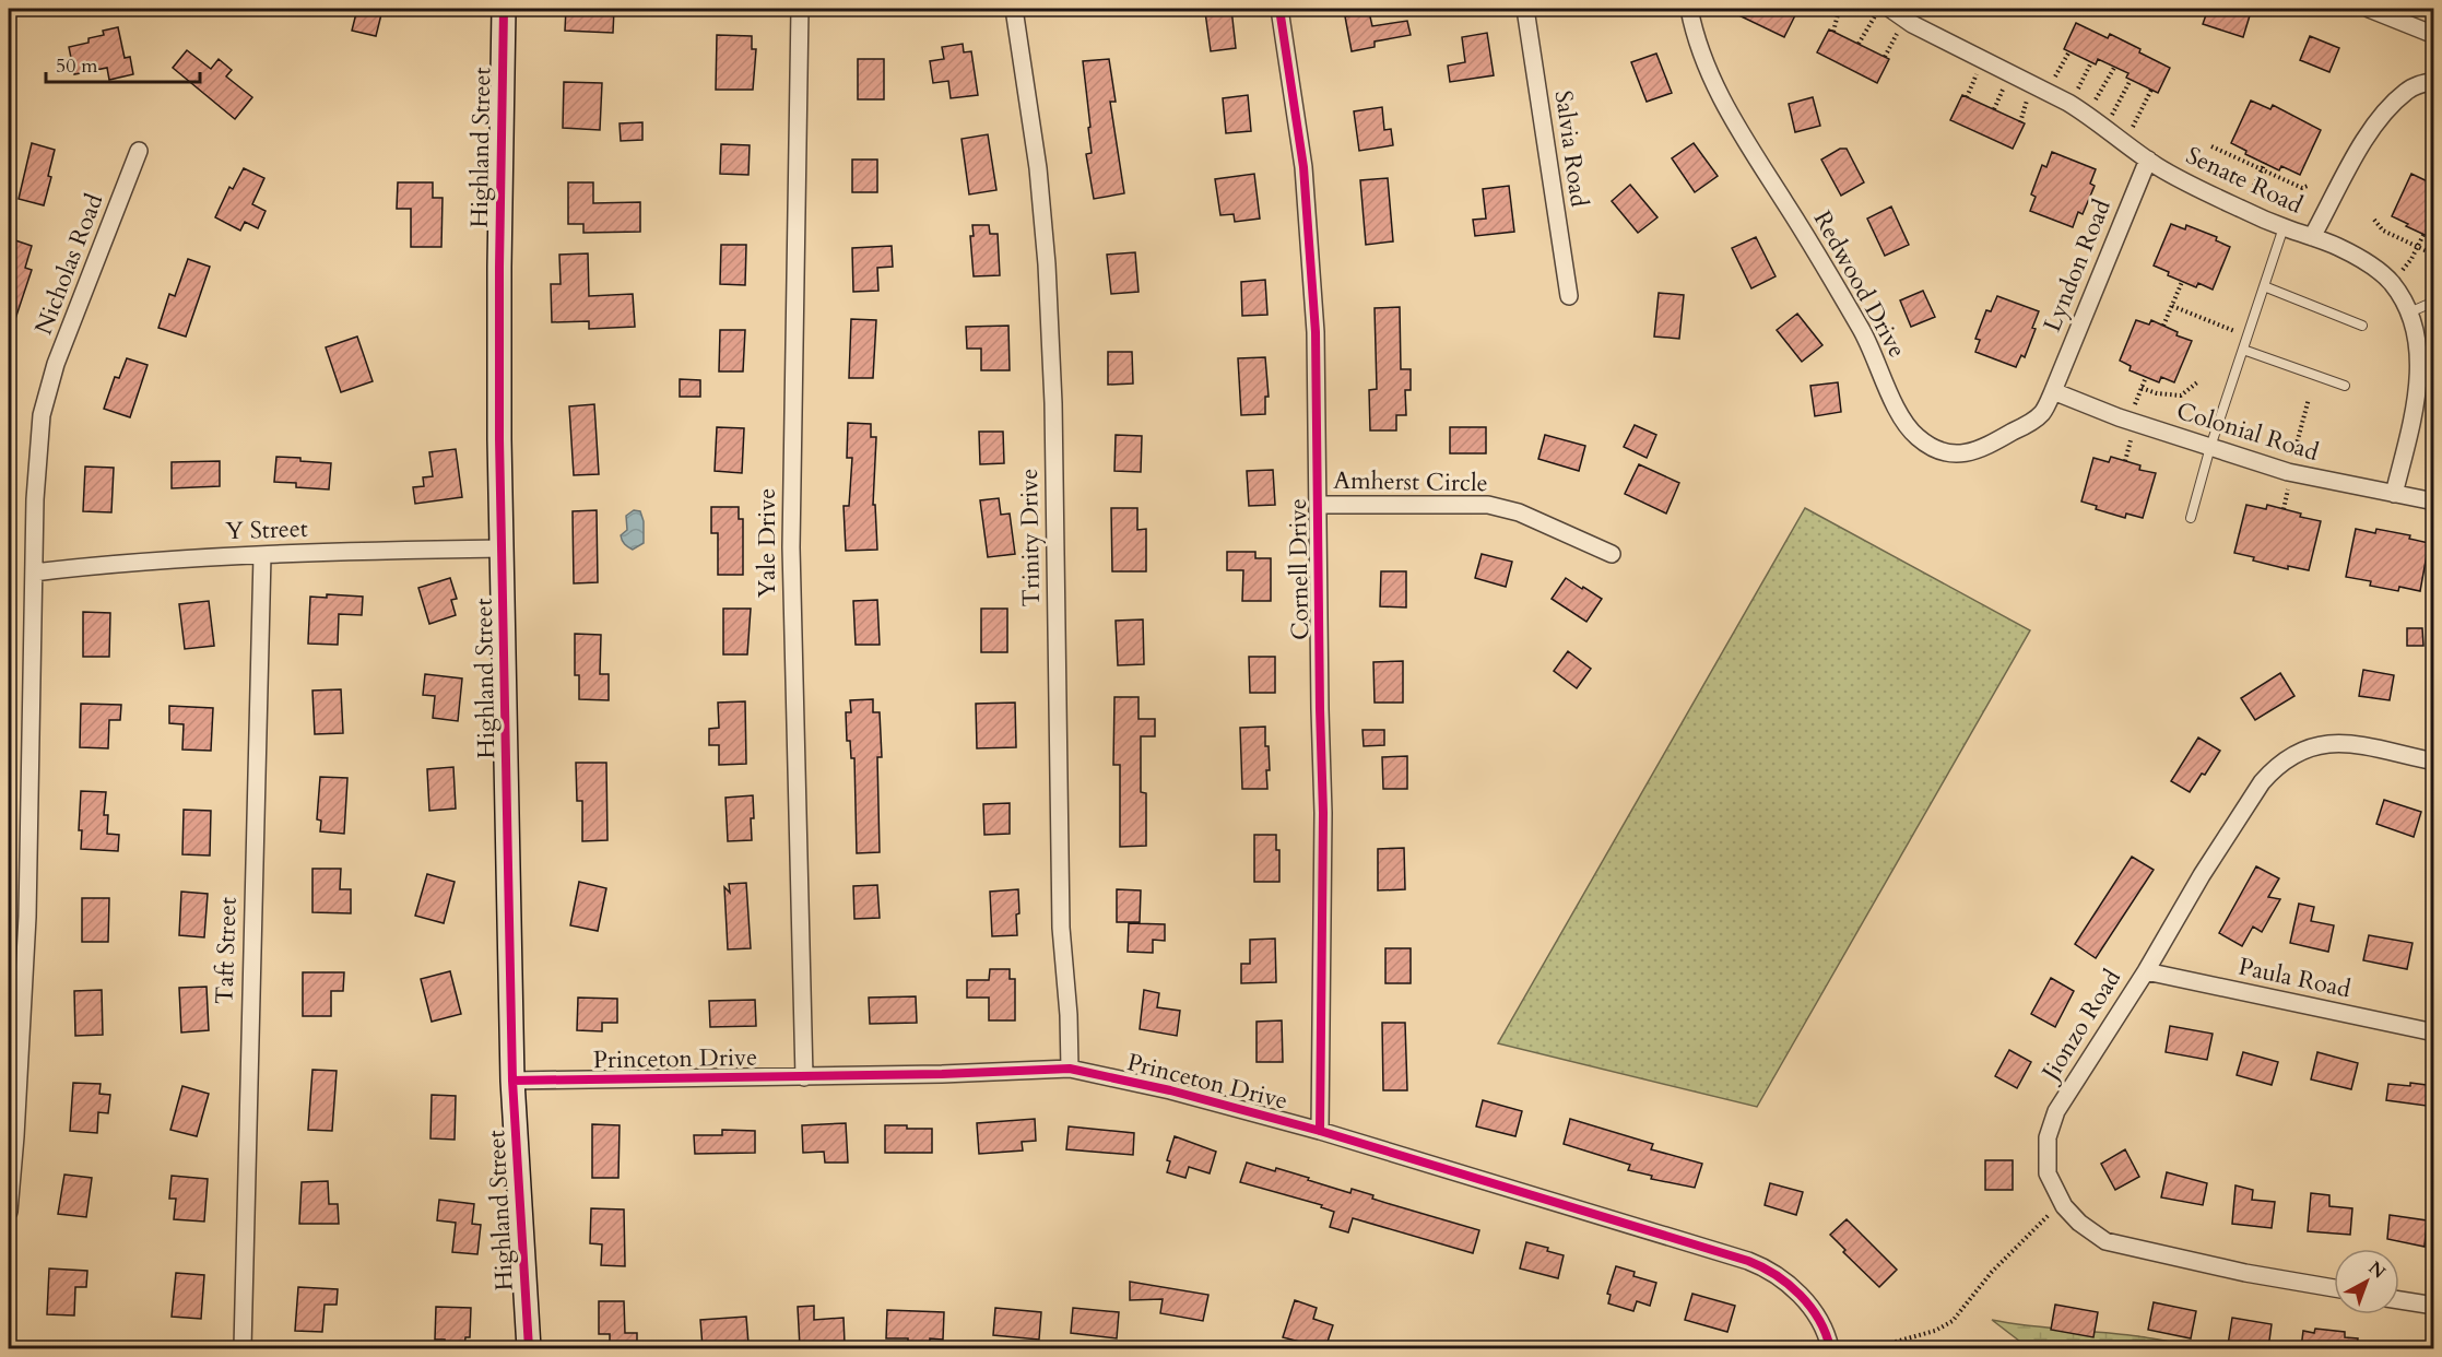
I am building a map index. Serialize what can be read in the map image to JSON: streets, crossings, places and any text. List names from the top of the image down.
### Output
{
  "streets": {
    "street": [
      "Highland Street",
      "Salvia Road",
      "Senate Road",
      "Nicholas Road",
      "Lyndon Road",
      "Redwood Drive",
      "Colonial Road",
      "Amherst Circle",
      "Y Street",
      "Trinity Drive",
      "Yale Drive",
      "Cornell Drive",
      "Taft Street",
      "Paula Road",
      "Jionzo Road",
      "Princeton Drive"
    ]
  },
  "crossings": [
    ["Highland Street", "Y Street"],
    ["Highland Street", "Princeton Drive"],
    ["Senate Road", "Lyndon Road"],
    ["Senate Road", "Colonial Road"],
    ["Nicholas Road", "Y Street"],
    ["Lyndon Road", "Redwood Drive"],
    ["Lyndon Road", "Colonial Road"],
    ["Redwood Drive", "Colonial Road"],
    ["Amherst Circle", "Cornell Drive"],
    ["Y Street", "Taft Street"],
    ["Trinity Drive", "Princeton Drive"],
    ["Yale Drive", "Princeton Drive"],
    ["Cornell Drive", "Princeton Drive"],
    ["Paula Road", "Jionzo Road"]
  ],
  "scale_bar": "50 m",
  "north": "top right"
}
